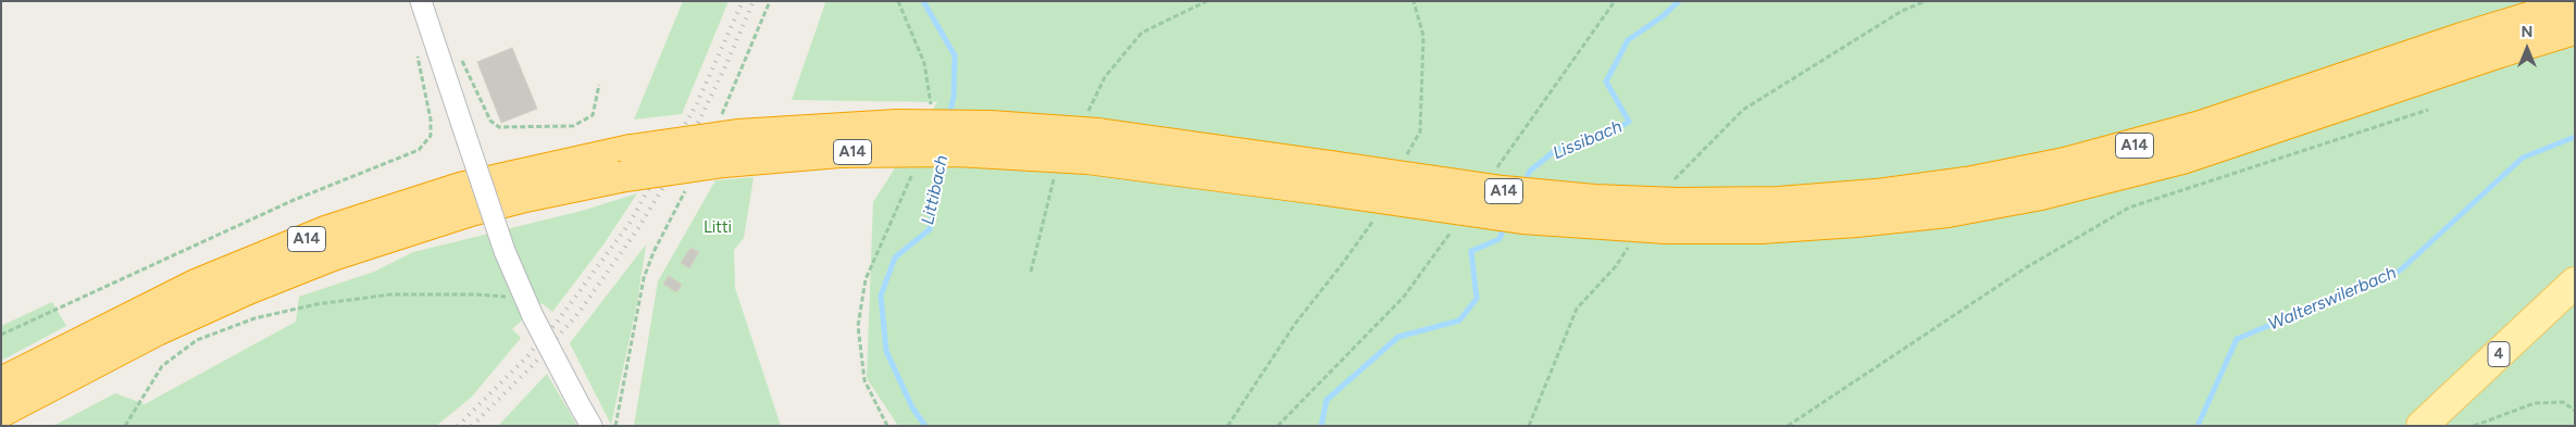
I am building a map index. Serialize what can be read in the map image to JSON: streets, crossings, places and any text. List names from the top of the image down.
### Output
{
  "streets": {
    "highway": ["A14"],
    "main road": ["4"]
  },
  "water": ["Lissibach", "Littibach", "Walterswilerbach"],
  "parks": ["Litti"],
  "north": "top"
}
